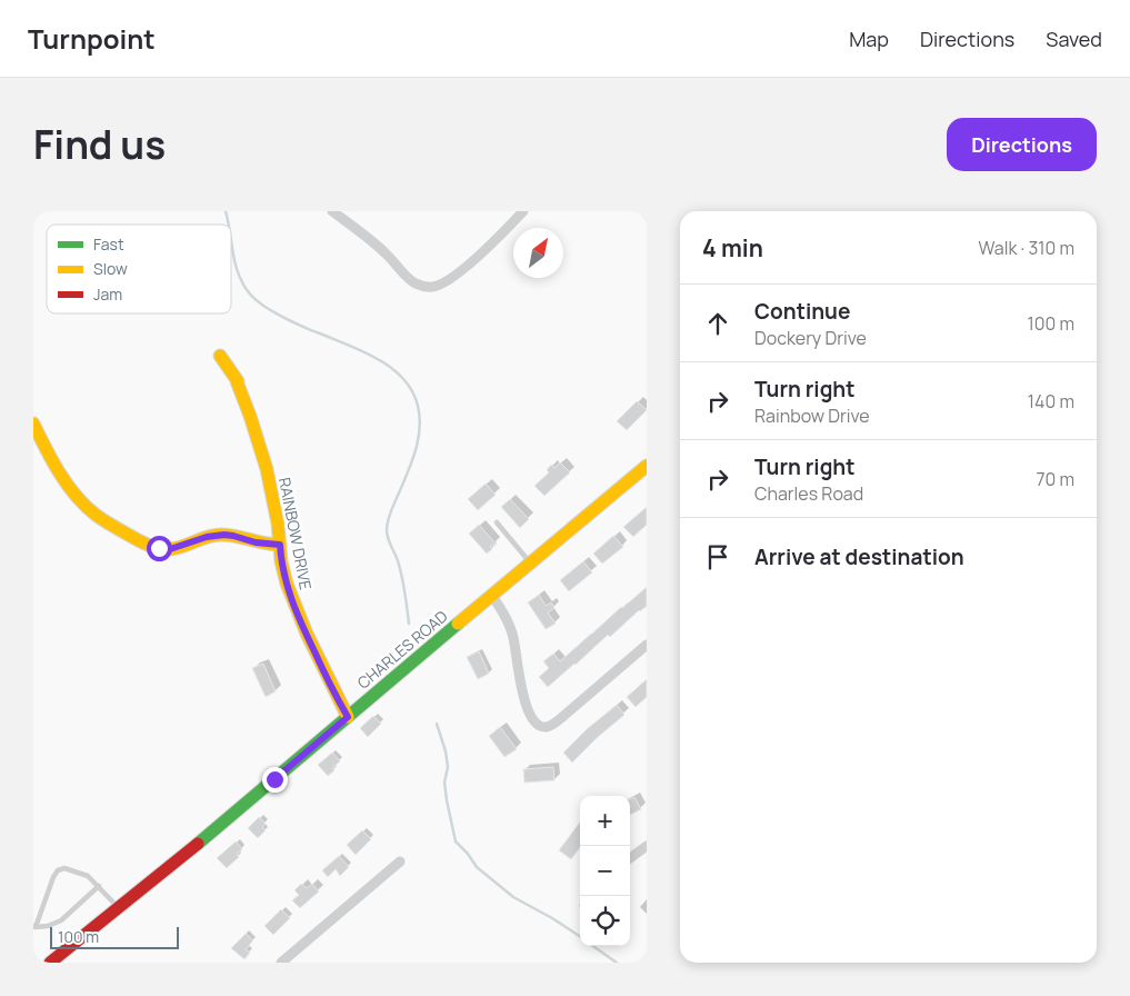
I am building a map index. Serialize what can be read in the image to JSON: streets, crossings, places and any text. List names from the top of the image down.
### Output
{
  "streets": {
    "street": ["RAINBOW DRIVE", "CHARLES ROAD"]
  },
  "crossings": [
    ["RAINBOW DRIVE", "CHARLES ROAD"]
  ],
  "legend": ["Fast", "Slow", "Jam"],
  "scale_bar": "100 m",
  "north": "top right",
  "page": {
    "header": "Turnpoint",
    "nav": ["Map", "Directions", "Saved"],
    "title": "Find us",
    "buttons": "Directions",
    "heading": ["4 min", "Walk · 310 m"],
    "list": [
      ["Continue", "Dockery Drive", "100 m"],
      ["Turn right", "Rainbow Drive", "140 m"],
      ["Turn right", "Charles Road", "70 m"],
      "Arrive at destination"
    ],
    "map_buttons": ["+", "−"],
    "scale": "100 m"
  }
}
